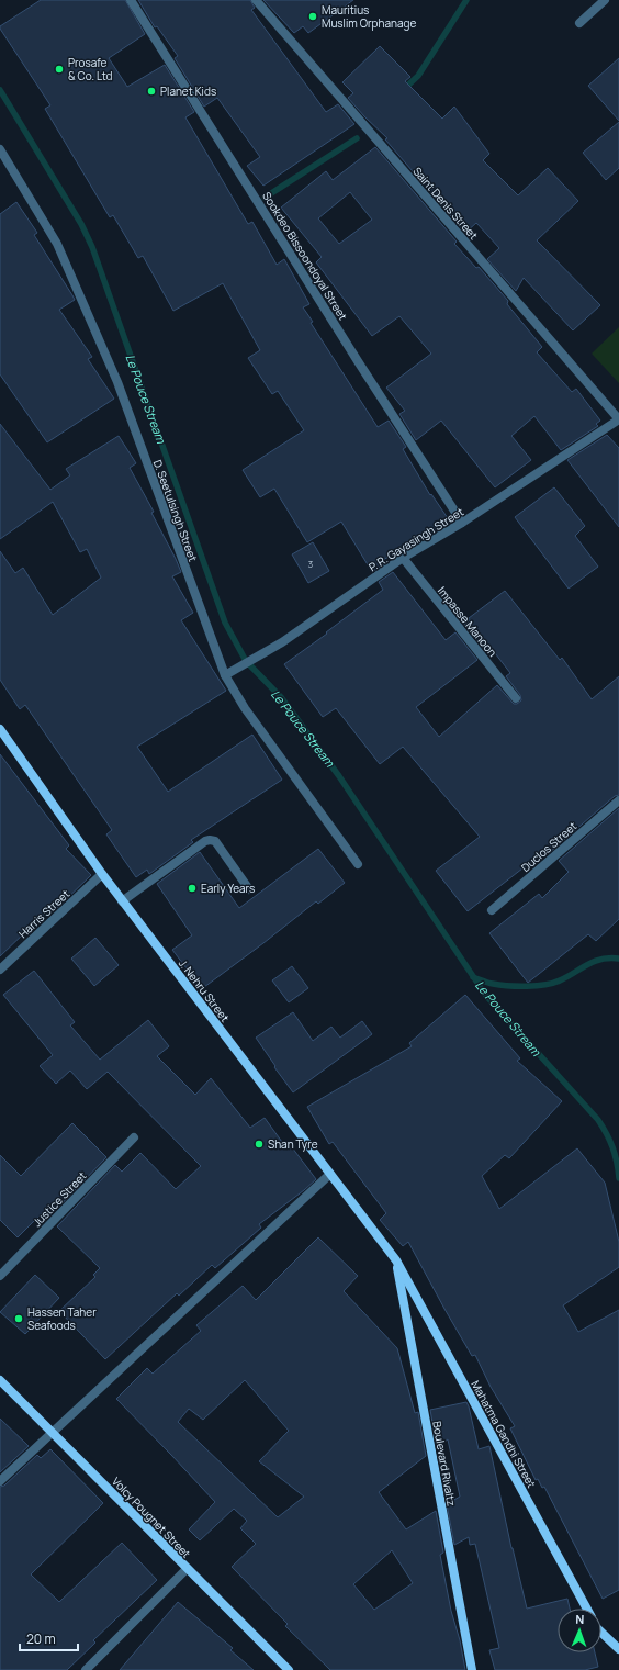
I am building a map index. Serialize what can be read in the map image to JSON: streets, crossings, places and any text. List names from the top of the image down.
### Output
{
  "streets": {
    "main road": [
      "J. Nehru Street",
      "Mahatma Gandhi Street",
      "Boulevard Rivaltz",
      "Volcy Pougnet Street"
    ],
    "street": [
      "Saint Denis Street",
      "Sookdeo Bissoondoyal Street",
      "D. Seetulsingh Street",
      "P. R. Gayasingh Street",
      "Impasse Manoon",
      "Duclos Street",
      "Harris Street",
      "Justice Street"
    ]
  },
  "crossings": [
    ["Saint Denis Street", "P. R. Gayasingh Street"],
    ["Sookdeo Bissoondoyal Street", "P. R. Gayasingh Street"],
    ["D. Seetulsingh Street", "P. R. Gayasingh Street"],
    ["P. R. Gayasingh Street", "Impasse Manoon"],
    ["Harris Street", "J. Nehru Street"],
    ["J. Nehru Street", "Mahatma Gandhi Street"],
    ["J. Nehru Street", "Boulevard Rivaltz"],
    ["Mahatma Gandhi Street", "Boulevard Rivaltz"]
  ],
  "water": ["Le Pouce Stream"],
  "places": [
    "Mauritius Muslim Orphanage",
    "Prosafe & Co. Ltd",
    "Planet Kids",
    "Early Years",
    "Shan Tyre",
    "Hassen Taher Seafoods"
  ],
  "house_numbers": ["3"],
  "scale_bar": "20 m",
  "north": "top"
}
